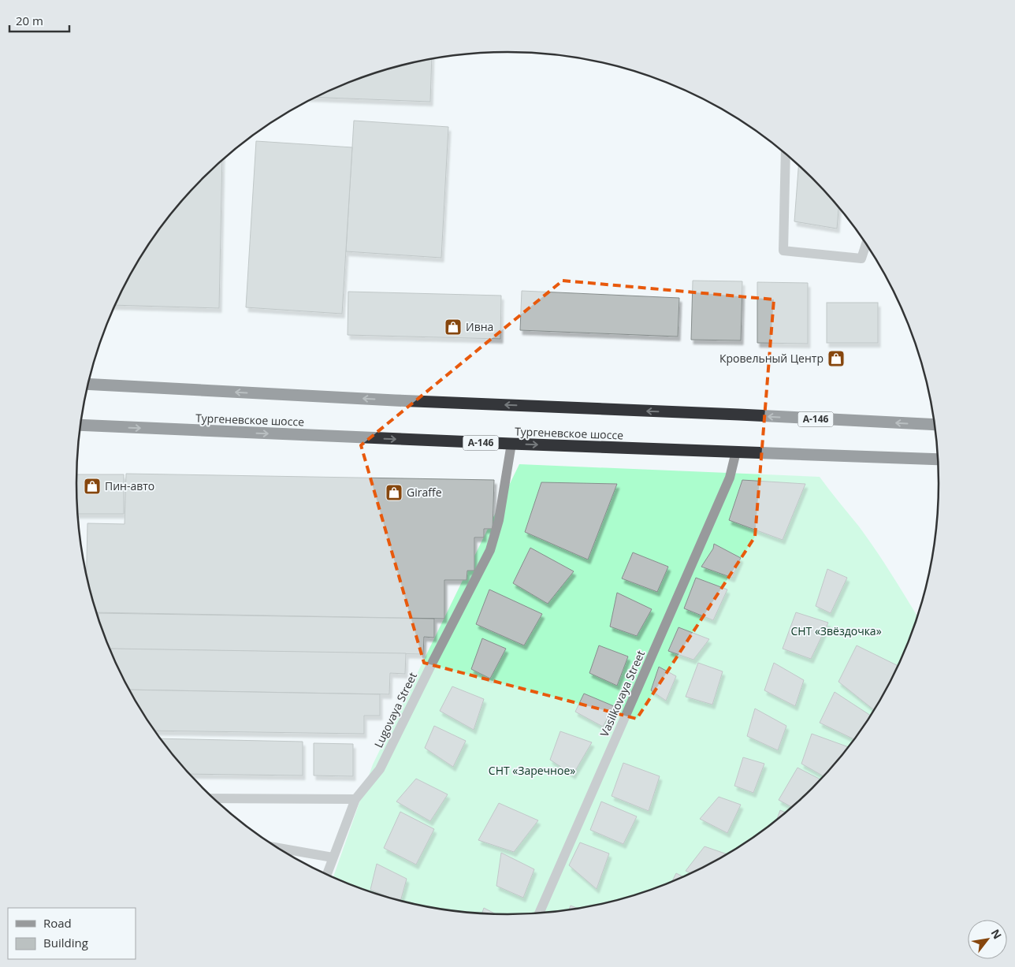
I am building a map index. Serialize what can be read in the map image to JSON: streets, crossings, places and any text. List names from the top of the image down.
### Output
{
  "streets": {
    "highway": ["А-146", "Тургеневское шоссе"],
    "street": ["Vasilkovaya Street", "Lugovaya Street"]
  },
  "crossings": [
    ["Тургеневское шоссе", "Vasilkovaya Street"],
    ["Тургеневское шоссе", "Lugovaya Street"]
  ],
  "parks": ["СНТ «Звёздочка»", "СНТ «Заречное»"],
  "places": {
    "shop": [
      "Ивна",
      "Кровельный Центр",
      "Пин-авто",
      "Giraffe"
    ]
  },
  "legend": ["Road", "Building"],
  "scale_bar": "20 m",
  "north": "top right"
}
